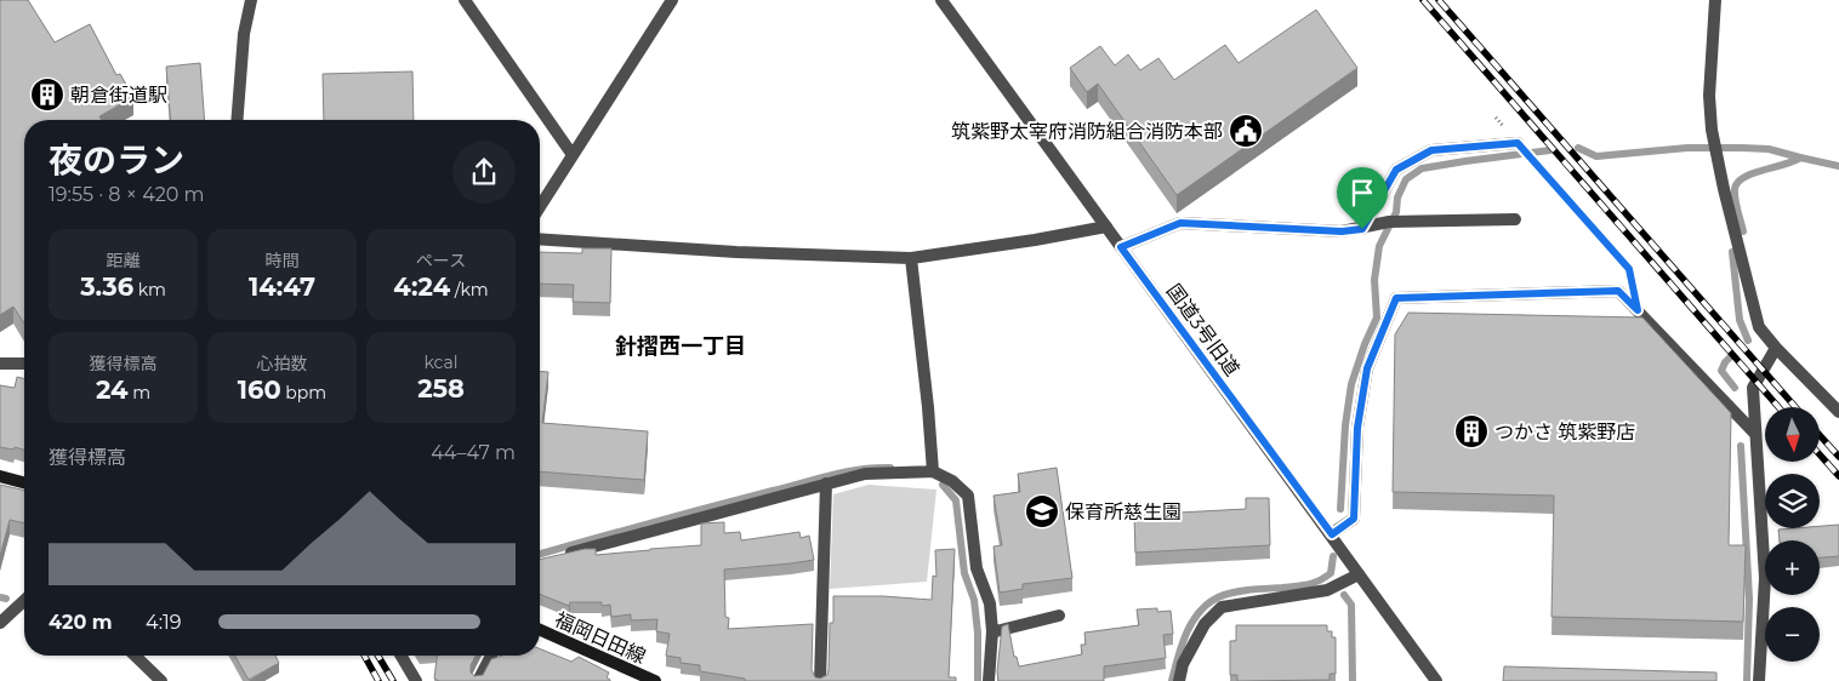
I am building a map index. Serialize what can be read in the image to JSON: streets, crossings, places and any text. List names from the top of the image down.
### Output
{
  "streets": {
    "main road": ["福岡日田線"],
    "street": ["国道3号旧道"]
  },
  "districts": ["針摺西一丁目"],
  "places": {
    "building": ["朝倉街道駅", "つかさ 筑紫野店"],
    "public building": ["筑紫野太宰府消防組合消防本部"],
    "school or university": ["保育所慈生園"]
  },
  "north": "bottom",
  "page": {
    "heading": ["夜のラン", "19:55 · 8 × 420 m"],
    "stats": [
      ["距離", "3.36 km"],
      ["時間", "14:47"],
      ["ペース", "4:24 /km"],
      ["獲得標高", "24 m"],
      ["心拍数", "160 bpm"],
      ["kcal", "258"]
    ],
    "map_buttons": ["+", "−"],
    "chart": ["獲得標高", "44–47 m"],
    "list": [
      {
        "name": "420 m",
        "note": "4:19"
      }
    ]
  }
}
